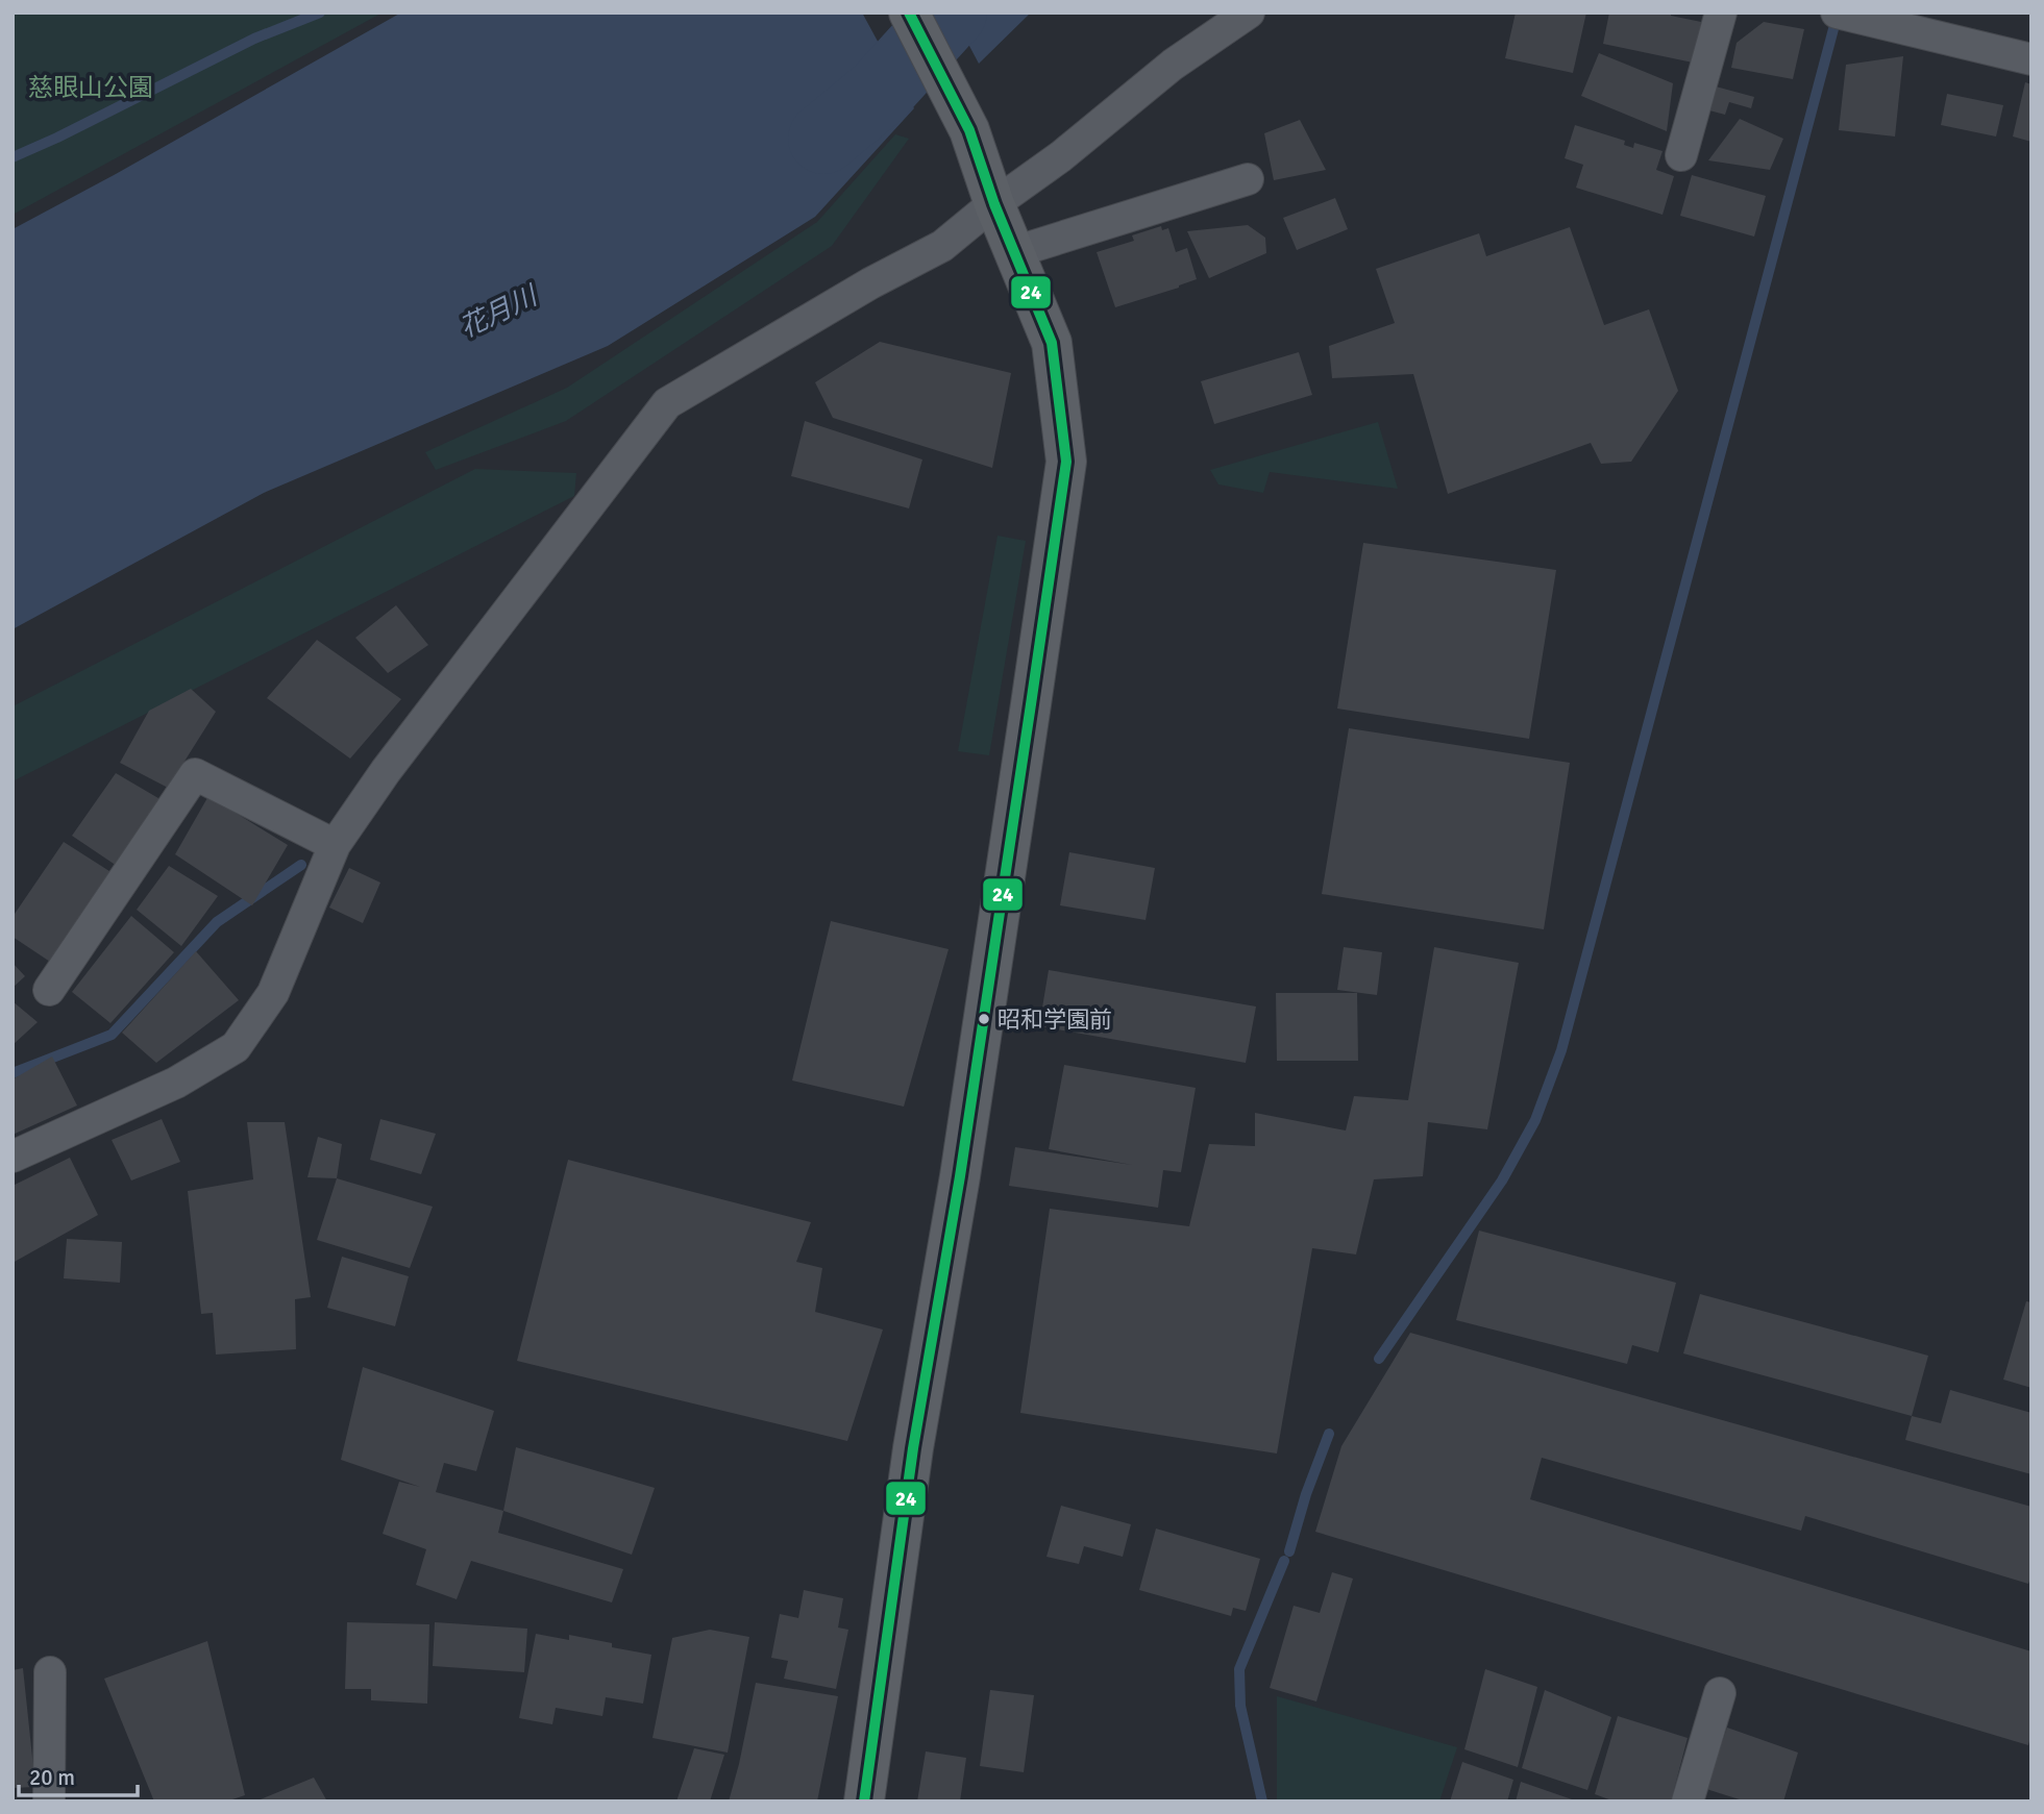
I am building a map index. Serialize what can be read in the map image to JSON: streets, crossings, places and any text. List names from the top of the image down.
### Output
{
  "water": ["花月川"],
  "parks": ["慈眼山公園"],
  "places": ["昭和学園前"],
  "lines": ["transit line 24"],
  "scale_bar": "20 m"
}
